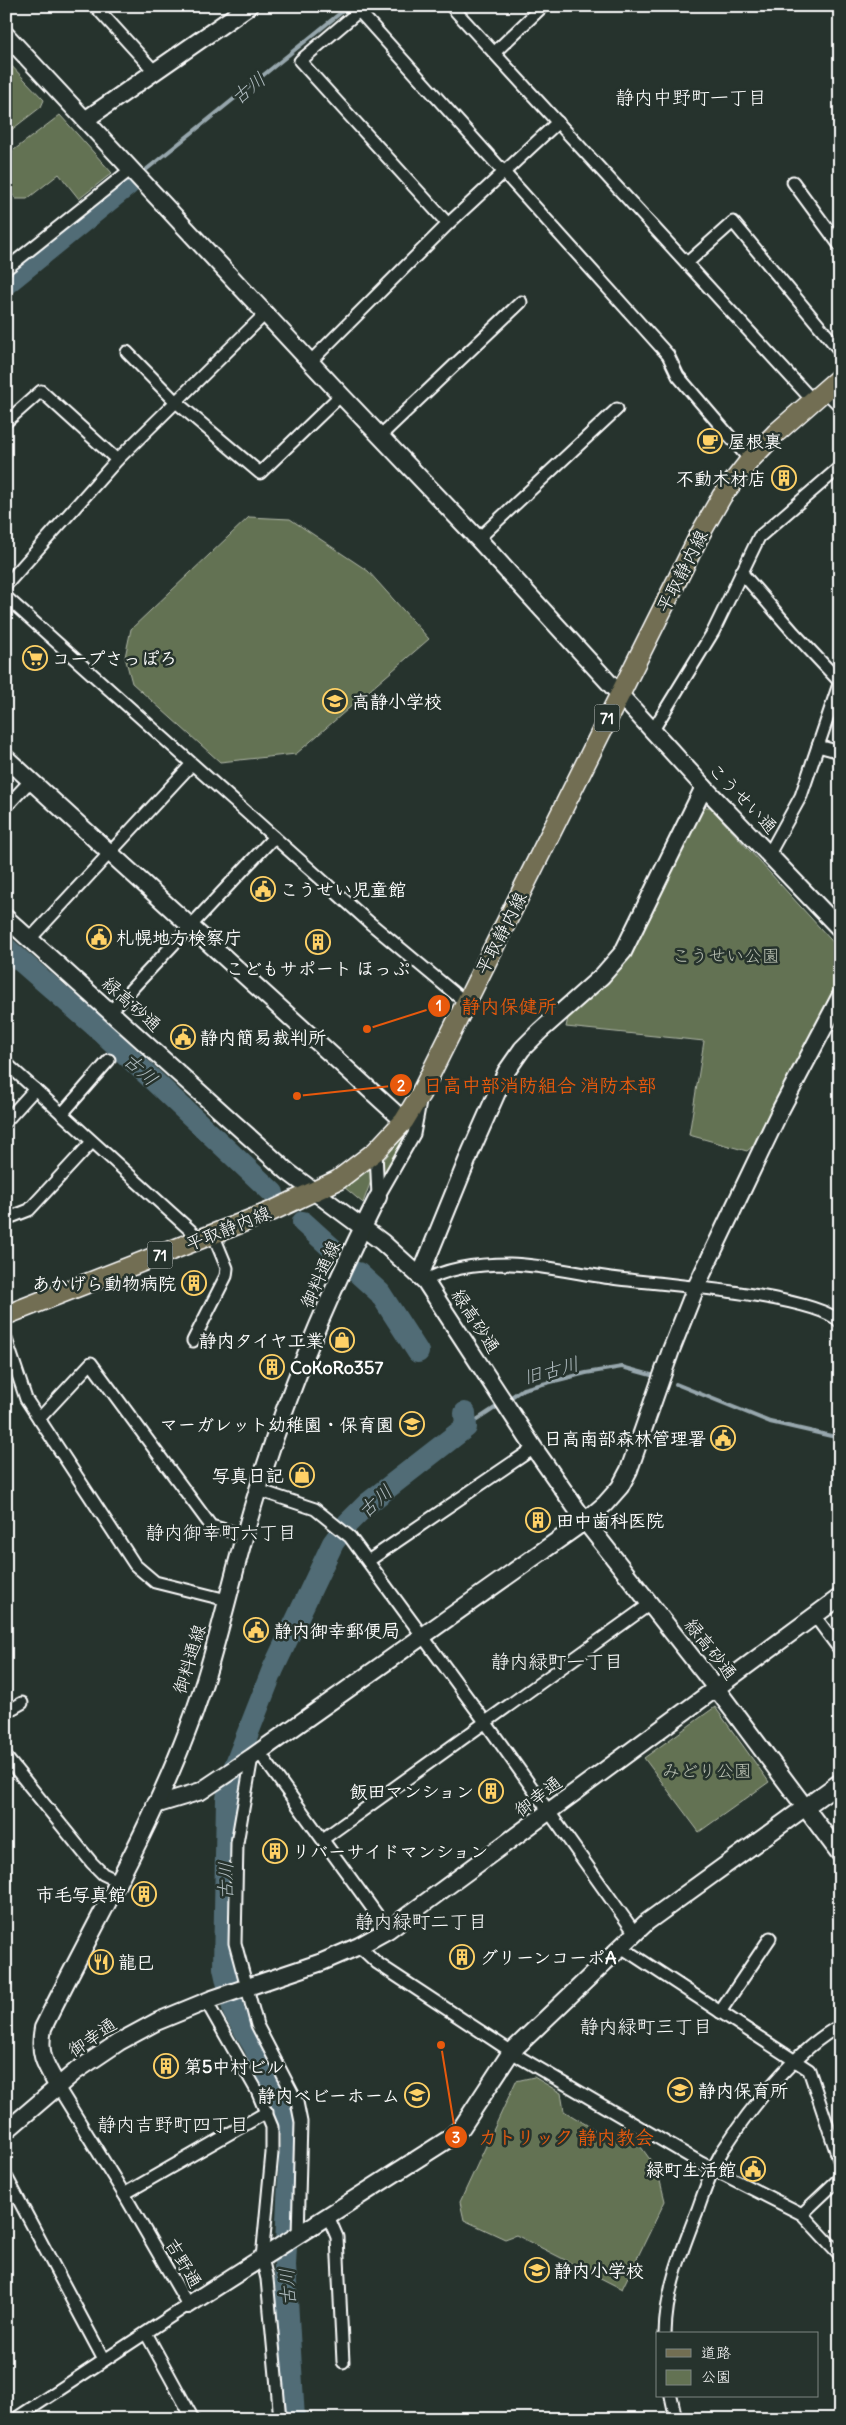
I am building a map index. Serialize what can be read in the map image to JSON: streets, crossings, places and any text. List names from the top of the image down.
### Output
{
  "streets": {
    "main road": ["平取静内線", "71"],
    "street": [
      "こうせい通",
      "緑高砂通",
      "御料通線",
      "御幸通",
      "吉野通"
    ]
  },
  "crossings": [
    ["平取静内線", "こうせい通"],
    ["平取静内線", "緑高砂通"],
    ["緑高砂通", "御料通線"],
    ["緑高砂通", "御幸通"],
    ["御料通線", "御幸通"],
    ["御料通線", "吉野通"],
    ["御幸通", "吉野通"]
  ],
  "districts": [
    "静内中野町一丁目",
    "静内御幸町六丁目",
    "静内緑町一丁目",
    "静内緑町二丁目",
    "静内緑町三丁目",
    "静内吉野町四丁目"
  ],
  "water": ["古川", "旧古川"],
  "parks": ["こうせい公園", "みどり公園"],
  "places": {
    "cafe": ["屋根裏"],
    "building": [
      "不動木材店",
      "こどもサポート ほっぷ",
      "あかげら動物病院",
      "CoKoRo357",
      "田中歯科医院",
      "飯田マンション",
      "リバーサイドマンション",
      "市毛写真館",
      "グリーンコーポA",
      "第5中村ビル"
    ],
    "supermarket": ["コープさっぽろ"],
    "school or university": [
      "高静小学校",
      "マーガレット幼稚園・保育園",
      "静内保育所",
      "静内ベビーホーム",
      "静内小学校"
    ],
    "public building": [
      "こうせい児童館",
      "札幌地方検察庁",
      "静内簡易裁判所",
      "日高南部森林管理署",
      "静内御幸郵便局",
      "緑町生活館"
    ],
    "other": ["静内保健所", "日高中部消防組合 消防本部", "カトリック 静内教会"],
    "shop": ["静内タイヤ工業", "写真日記"],
    "restaurant": ["龍巳"]
  },
  "legend": ["道路", "公園"]
}
